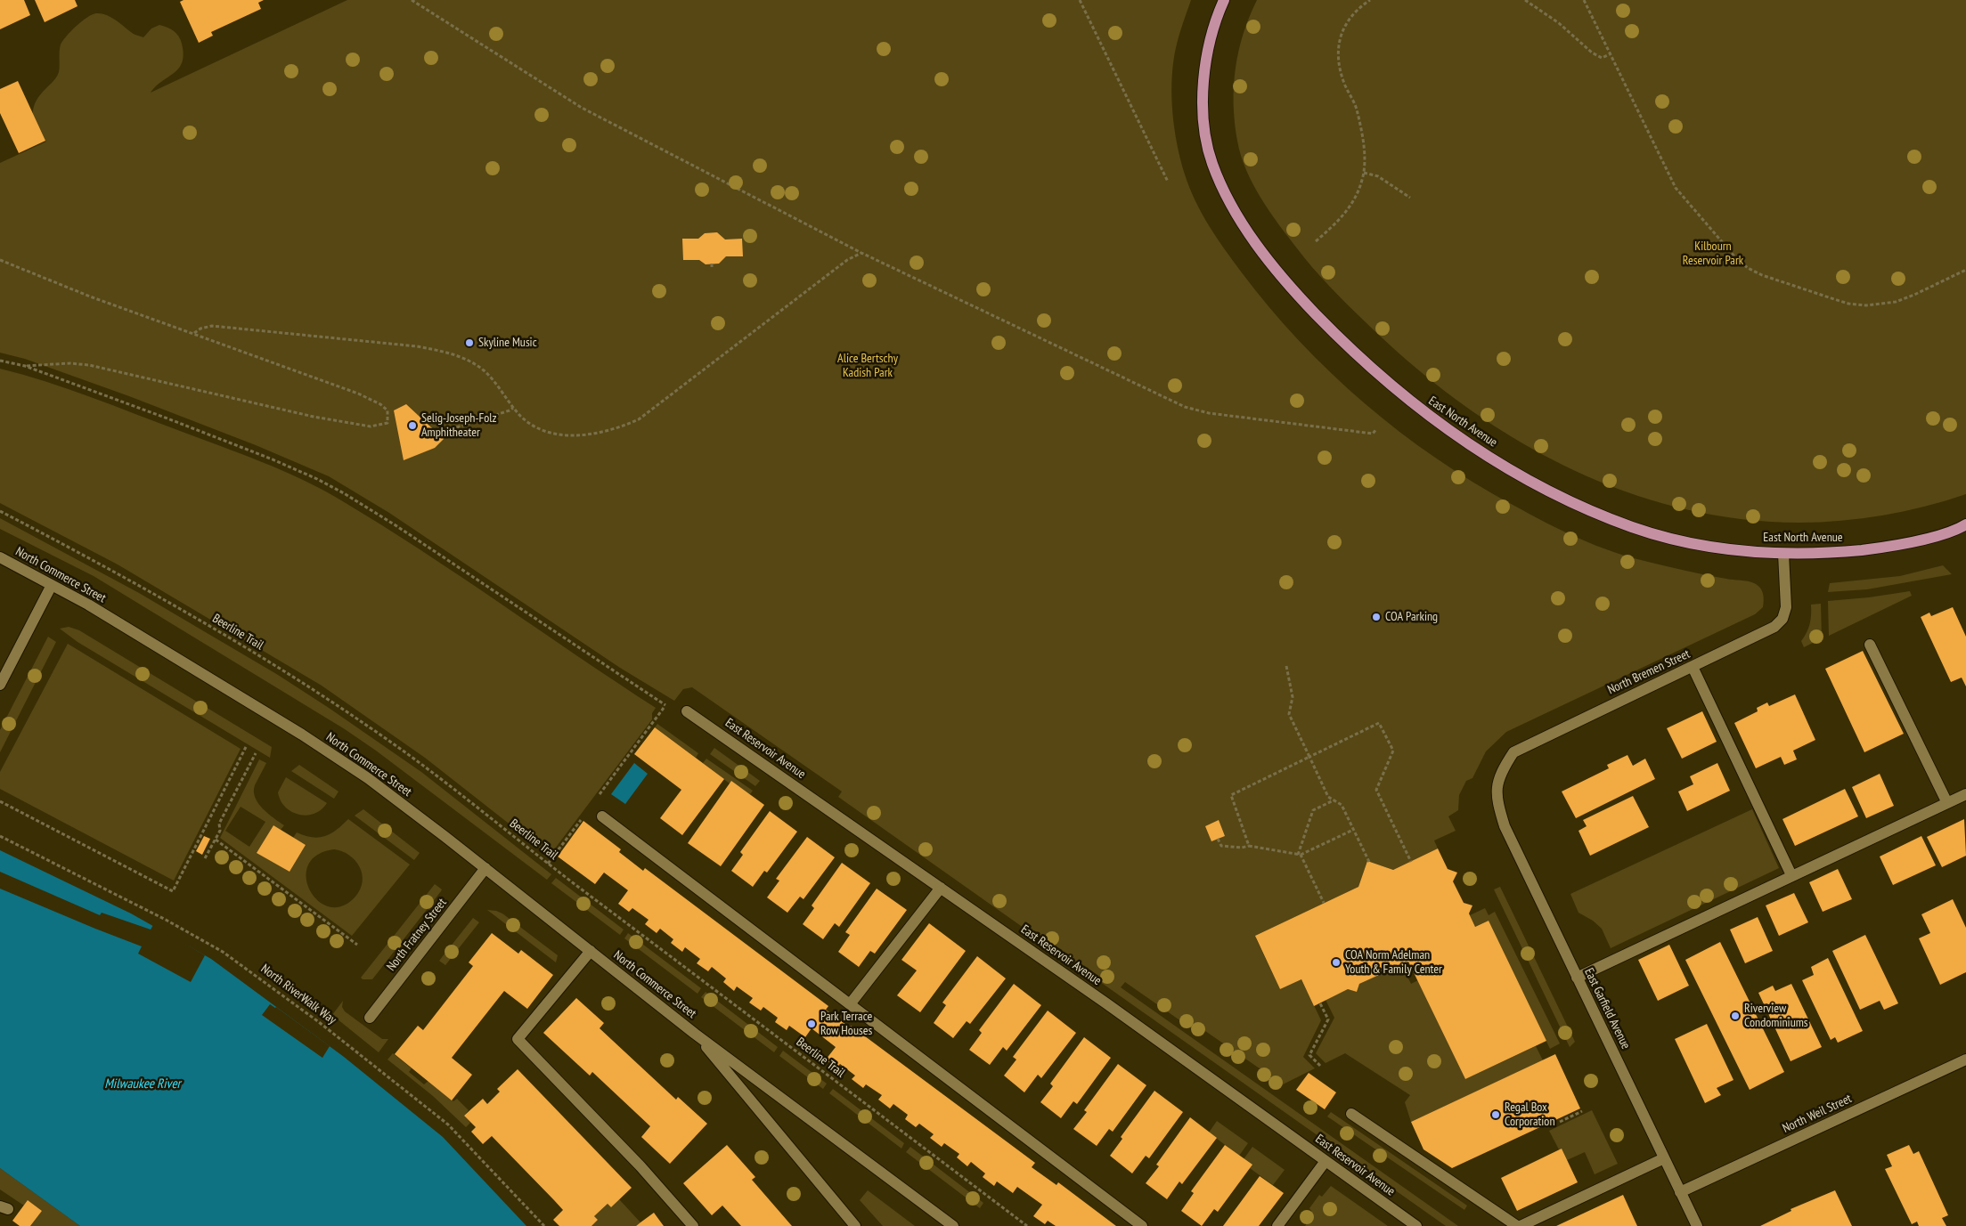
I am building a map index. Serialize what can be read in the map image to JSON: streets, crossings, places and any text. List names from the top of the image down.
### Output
{
  "streets": {
    "main road": ["East North Avenue"],
    "street": [
      "North Commerce Street",
      "North Bremen Street",
      "East Reservoir Avenue",
      "North Fratney Street",
      "East Garfield Avenue",
      "North Weil Street"
    ],
    "path": ["Beerline Trail", "North RiverWalk Way"]
  },
  "crossings": [
    ["East North Avenue", "North Bremen Street"],
    ["North Commerce Street", "North Fratney Street"],
    ["North Bremen Street", "East Garfield Avenue"],
    ["East Garfield Avenue", "North Weil Street"]
  ],
  "water": ["Milwaukee River"],
  "parks": ["Kilbourn Reservoir Park", "Alice Bertschy Kadish Park"],
  "places": [
    "Skyline Music",
    "Selig-Joseph-Folz Amphitheater",
    "COA Parking",
    "COA Norm Adelman Youth & Family Center",
    "Riverview Condominiums",
    "Park Terrace Row Houses",
    "Regal Box Corporation"
  ]
}
